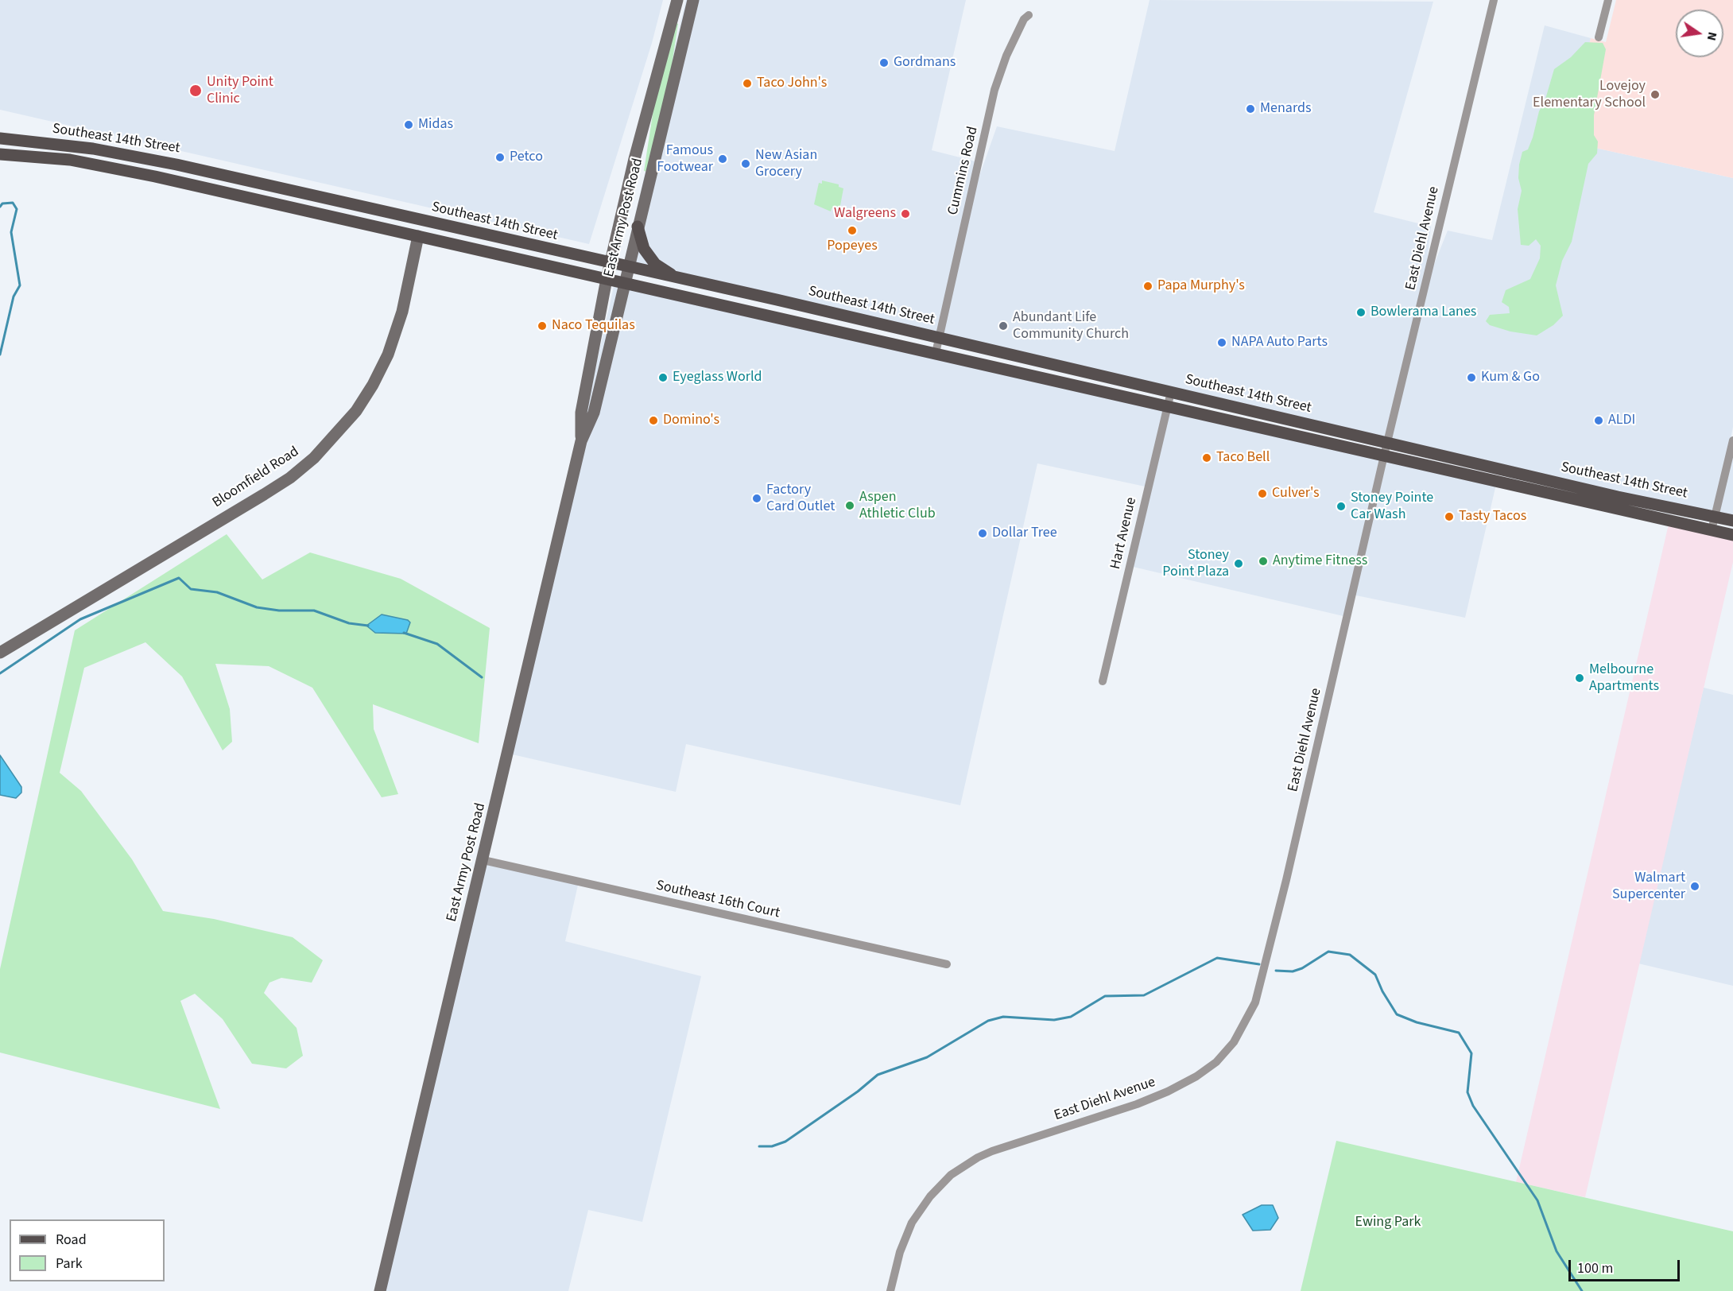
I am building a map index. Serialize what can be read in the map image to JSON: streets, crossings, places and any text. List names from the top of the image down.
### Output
{
  "streets": {
    "main road": ["Southeast 14th Street", "East Army Post Road", "Bloomfield Road"],
    "street": [
      "Cummins Road",
      "East Diehl Avenue",
      "Hart Avenue",
      "Southeast 16th Court"
    ]
  },
  "crossings": [
    ["Southeast 14th Street", "Cummins Road"],
    ["Southeast 14th Street", "East Army Post Road"],
    ["Southeast 14th Street", "East Diehl Avenue"],
    ["Southeast 14th Street", "Bloomfield Road"],
    ["Southeast 14th Street", "Hart Avenue"],
    ["East Army Post Road", "Southeast 16th Court"]
  ],
  "parks": ["Ewing Park"],
  "places": [
    "Gordmans",
    "Taco John's",
    "Unity Point Clinic",
    "Lovejoy Elementary School",
    "Menards",
    "Midas",
    "Petco",
    "Famous Footwear",
    "New Asian Grocery",
    "Walgreens",
    "Popeyes",
    "Papa Murphy's",
    "Bowlerama Lanes",
    "Naco Tequilas",
    "Abundant Life Community Church",
    "NAPA Auto Parts",
    "Eyeglass World",
    "Kum & Go",
    "Domino's",
    "ALDI",
    "Taco Bell",
    "Culver's",
    "Factory Card Outlet",
    "Aspen Athletic Club",
    "Stoney Pointe Car Wash",
    "Tasty Tacos",
    "Dollar Tree",
    "Anytime Fitness",
    "Stoney Point Plaza",
    "Melbourne Apartments",
    "Walmart Supercenter"
  ],
  "legend": ["Road", "Park"],
  "scale_bar": "100 m",
  "north": "right"
}
